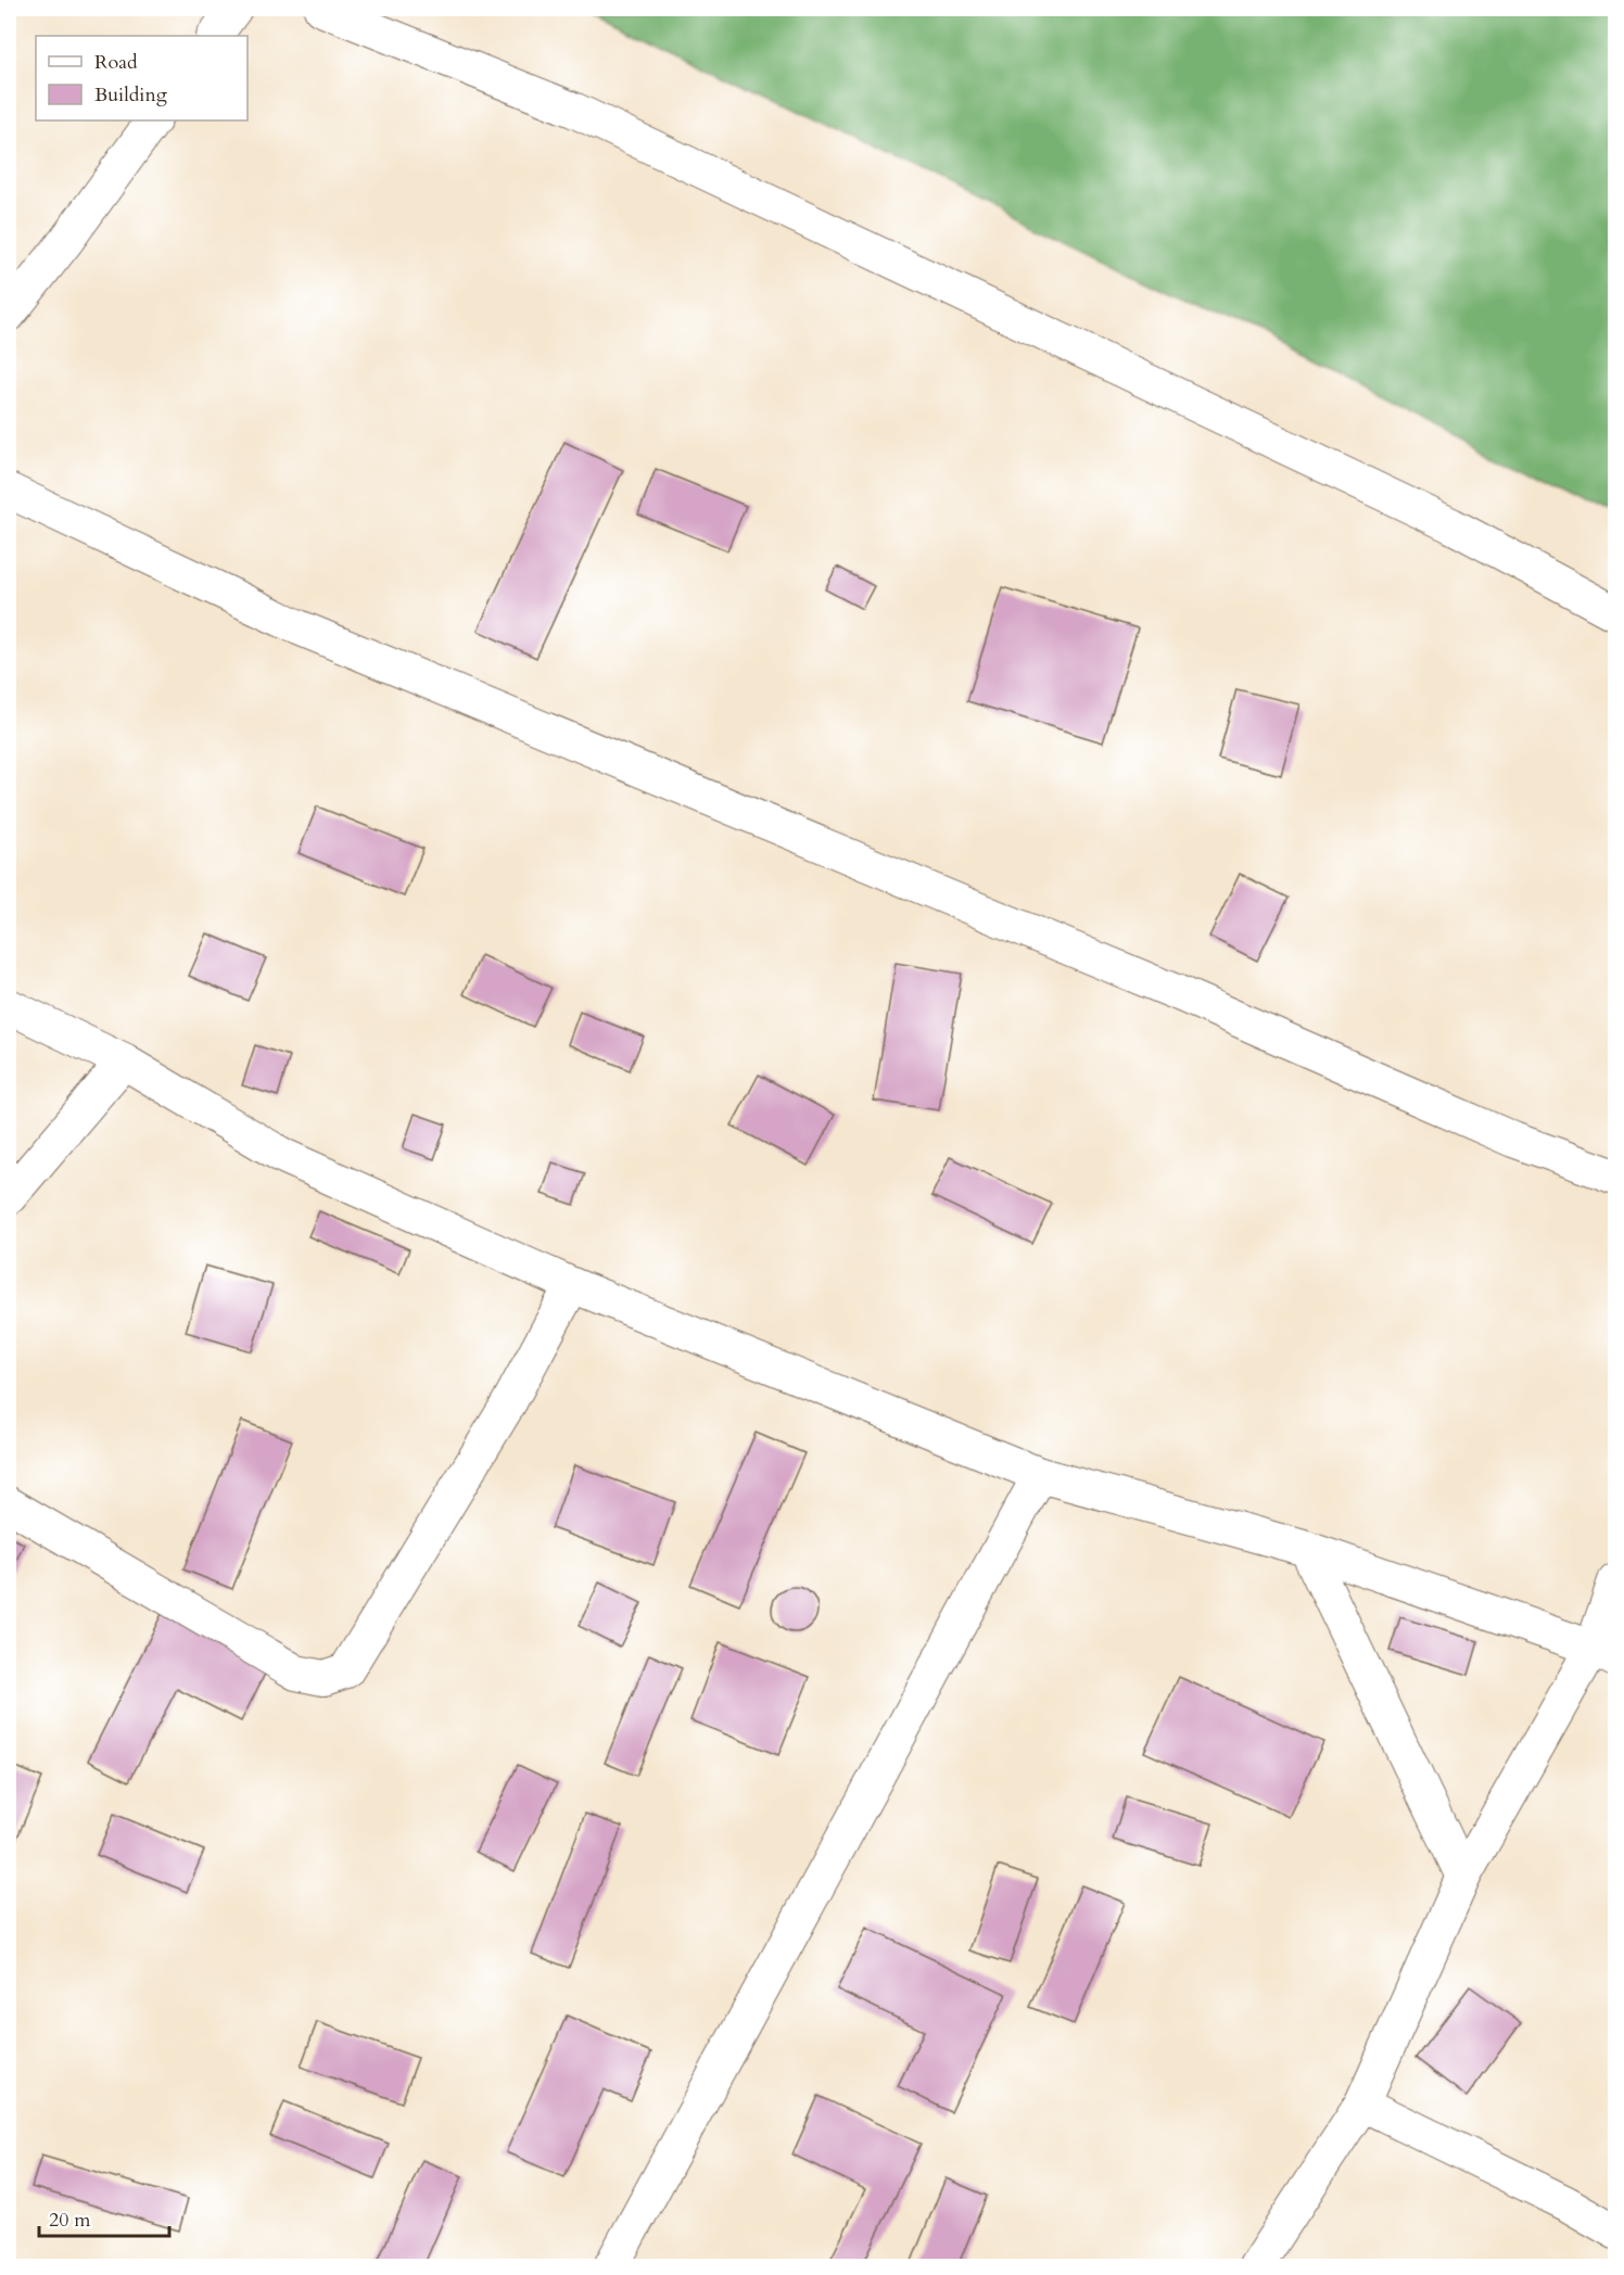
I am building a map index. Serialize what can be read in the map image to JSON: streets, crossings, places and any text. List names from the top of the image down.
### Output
{
  "legend": ["Road", "Building"],
  "scale_bar": "20 m"
}
